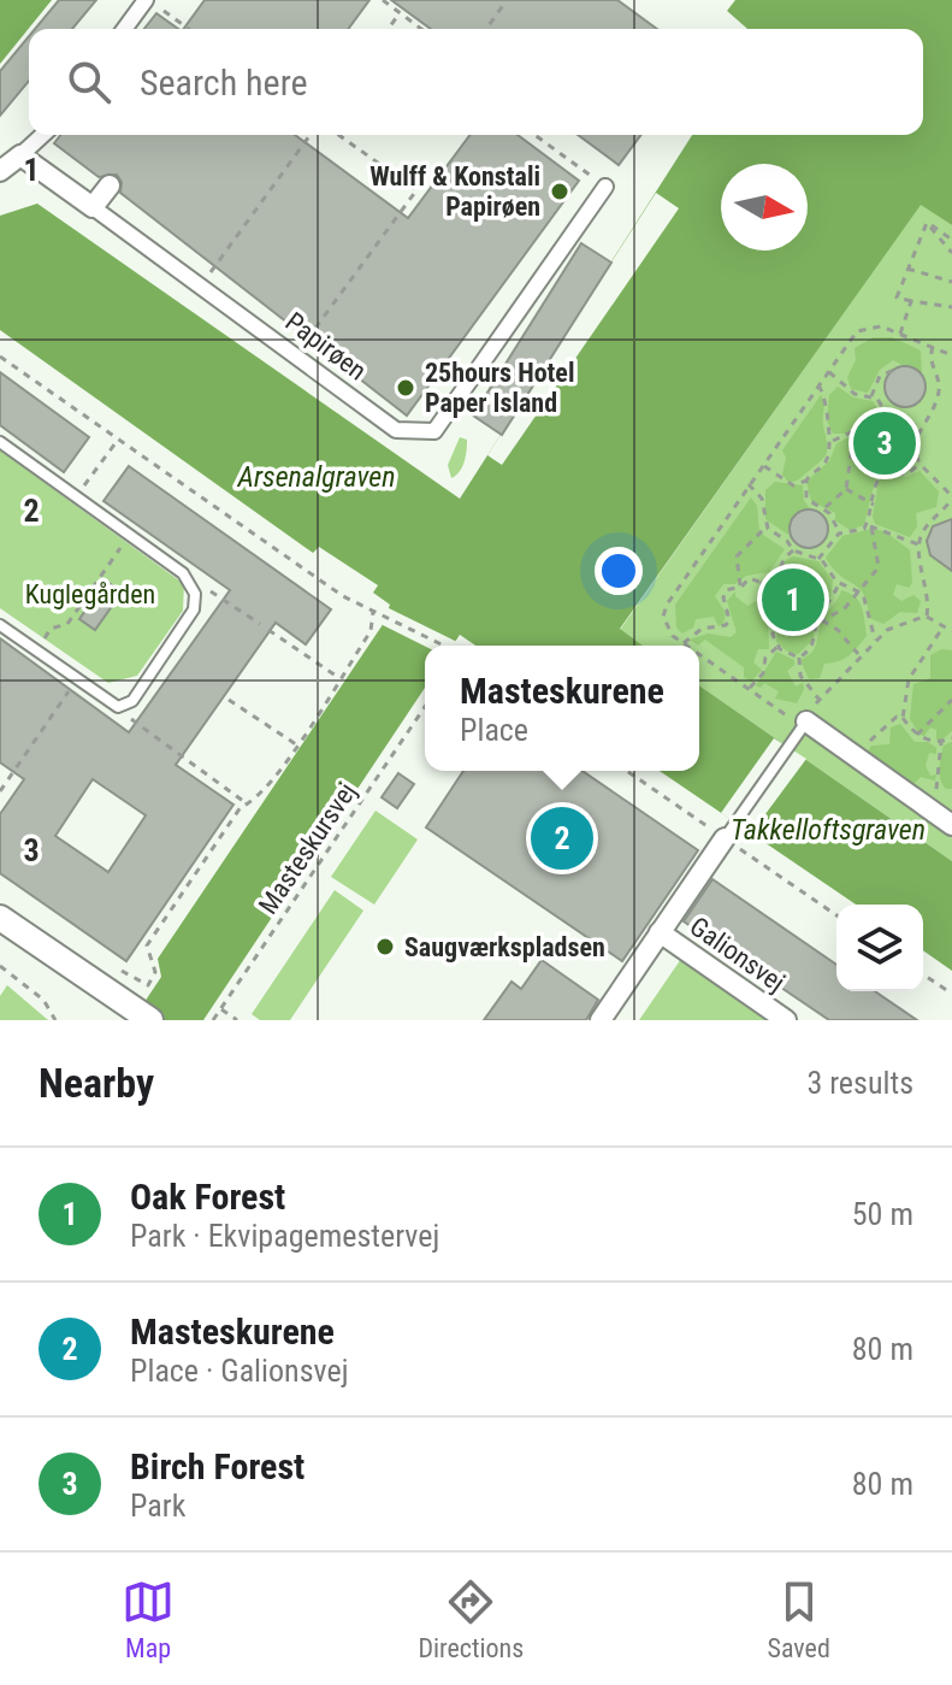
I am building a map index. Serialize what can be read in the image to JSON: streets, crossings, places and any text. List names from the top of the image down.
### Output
{
  "streets": {
    "street": ["Papirøen", "Galionsvej"],
    "path": ["Masteskursvej"]
  },
  "water": ["Arsenalgraven", "Takkelloftsgraven"],
  "parks": ["Kuglegården"],
  "places": ["Wulff & Konstali Papirøen", "25hours Hotel Paper Island", "Saugværkspladsen"],
  "north": "right",
  "page": {
    "search": "Search here",
    "pins": ["3", "1", "2"],
    "popup": ["Masteskurene", "Place"],
    "heading": ["Nearby", "3 results"],
    "list": [
      {
        "mark": "1",
        "name": "Oak Forest",
        "note": "Park · Ekvipagemestervej",
        "value": "50 m"
      },
      {
        "mark": "2",
        "name": "Masteskurene",
        "note": "Place · Galionsvej",
        "value": "80 m"
      },
      {
        "mark": "3",
        "name": "Birch Forest",
        "note": "Park",
        "value": "80 m"
      }
    ],
    "nav": ["Map", "Directions", "Saved"]
  },
  "grid": {
    "rows": ["1", "2", "3"]
  }
}
